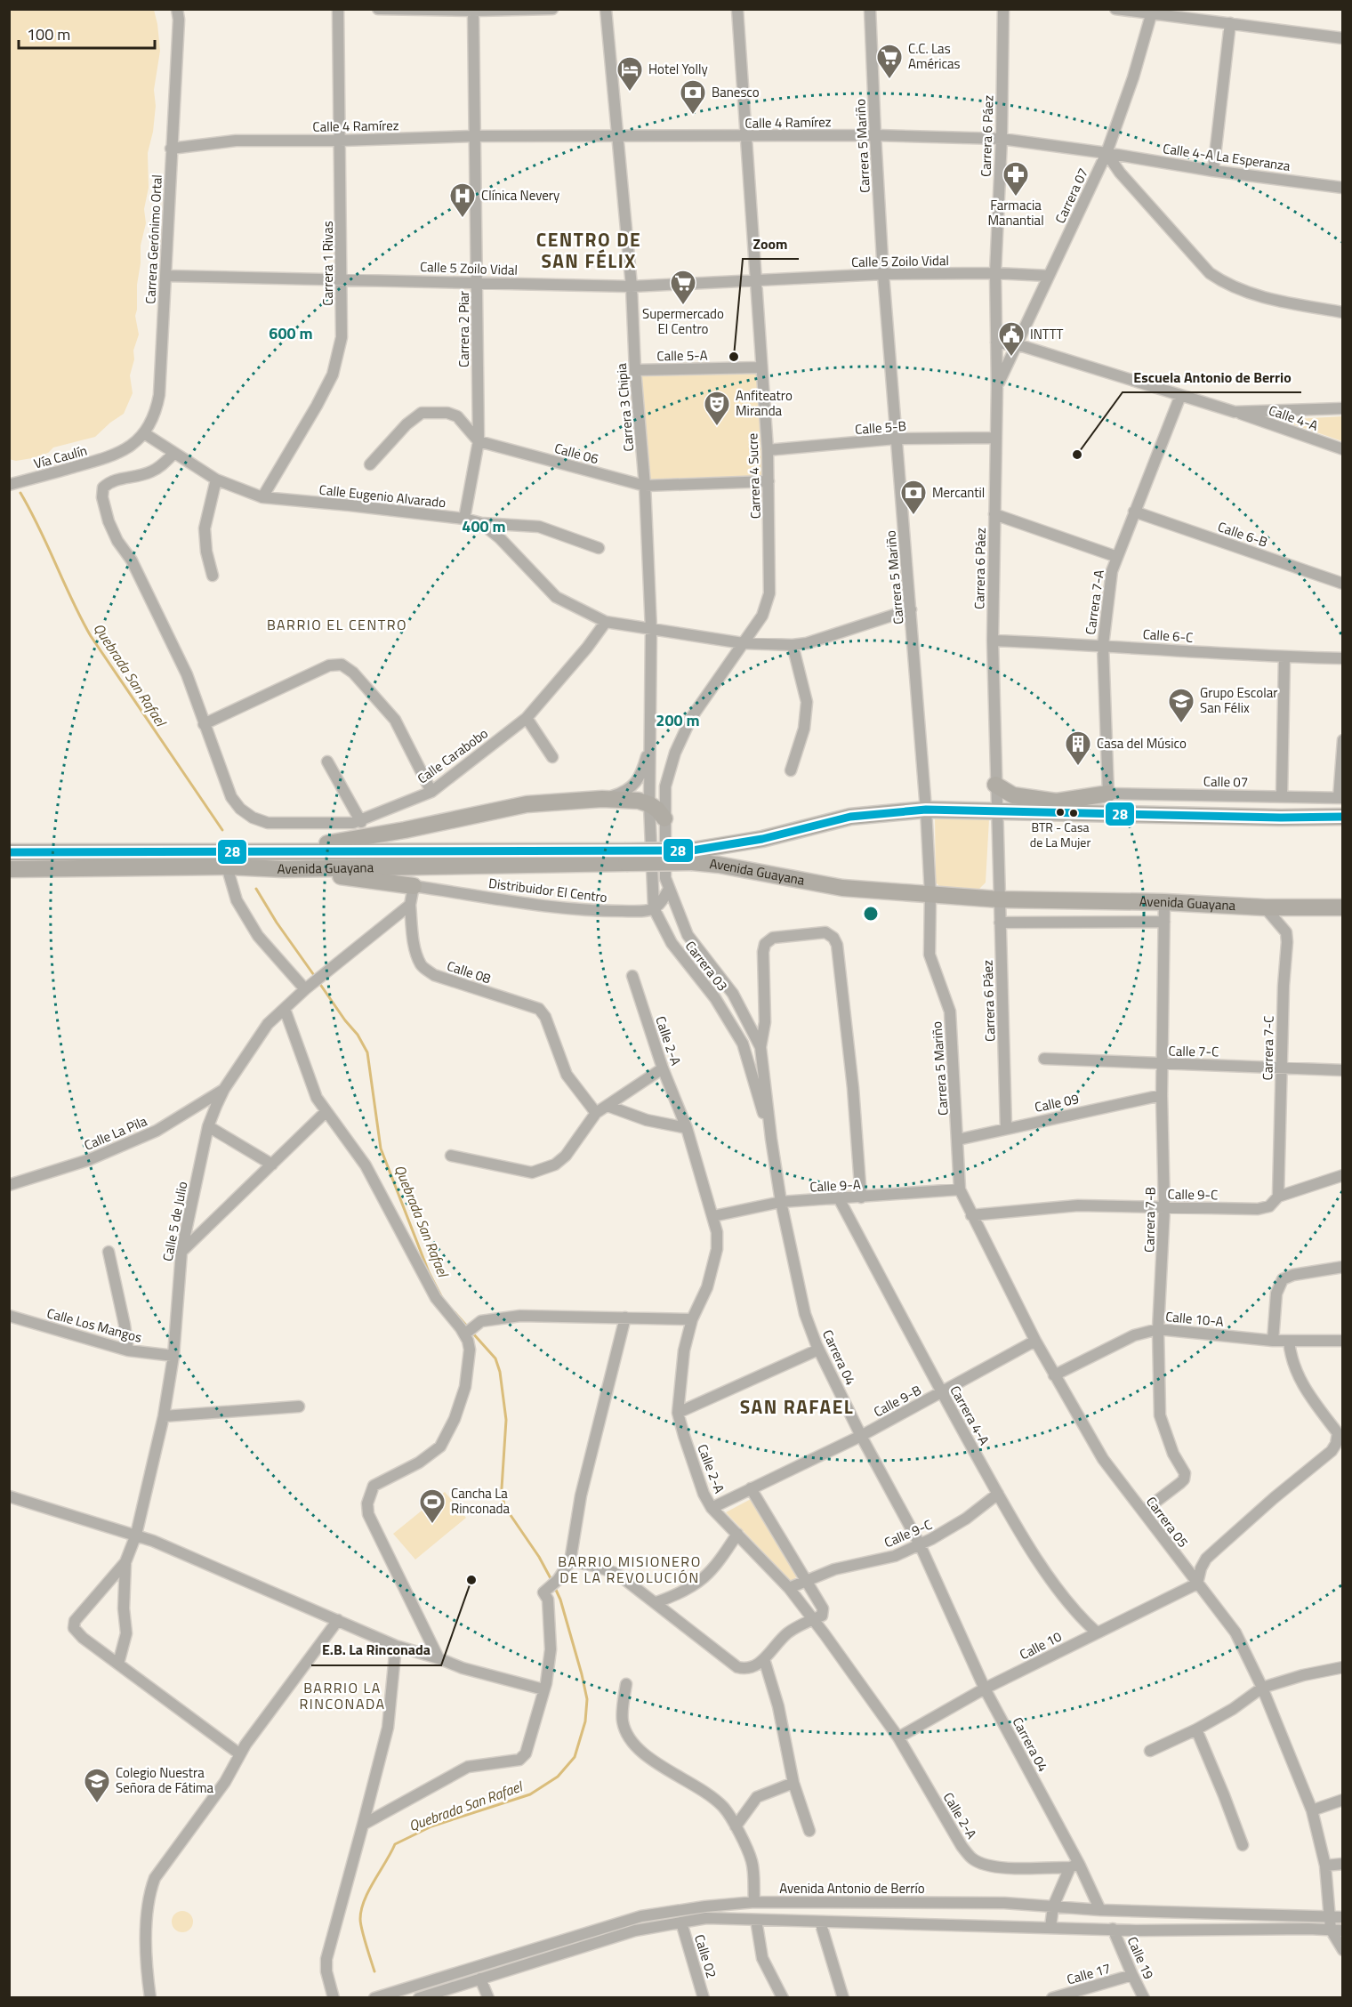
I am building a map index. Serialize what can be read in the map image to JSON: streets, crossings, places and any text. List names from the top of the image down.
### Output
{
  "streets": {
    "highway": ["Avenida Guayana"],
    "street": [
      "Calle 4 Ramírez",
      "Carrera 6 Páez",
      "Carrera 5 Mariño",
      "Calle 4-A La Esperanza",
      "Carrera 07",
      "Carrera Gerónimo Ortal",
      "Calle 5 Zoilo Vidal",
      "Carrera 1 Rivas",
      "Carrera 2 Piar",
      "Calle 5-A",
      "Carrera 3 Chipia",
      "Calle 4-A",
      "Calle 5-B",
      "Calle 06",
      "Vía Caulín",
      "Carrera 4 Sucre",
      "Calle Eugenio Alvarado",
      "Calle 6-B",
      "Carrera 7-A",
      "Calle 6-C",
      "Calle Carabobo",
      "Calle 07",
      "Distribuidor El Centro",
      "Carrera 03",
      "Calle 08",
      "Calle 2-A",
      "Carrera 7-C",
      "Calle 7-C",
      "Calle 09",
      "Calle La Pila",
      "Calle 9-A",
      "Calle 9-C",
      "Carrera 7-B",
      "Calle 5 de Julio",
      "Calle 10-A",
      "Calle Los Mangos",
      "Carrera 04",
      "Calle 9-B",
      "Carrera 4-A",
      "Carrera 05",
      "Calle 10",
      "Avenida Antonio de Berrío",
      "Calle 02",
      "Calle 19",
      "Calle 17"
    ]
  },
  "crossings": [
    ["Calle 4 Ramírez", "Carrera 6 Páez"],
    ["Calle 4 Ramírez", "Carrera 5 Mariño"],
    ["Calle 4 Ramírez", "Calle 4-A La Esperanza"],
    ["Calle 4 Ramírez", "Carrera 07"],
    ["Calle 4 Ramírez", "Carrera Gerónimo Ortal"],
    ["Calle 4 Ramírez", "Carrera 1 Rivas"],
    ["Calle 4 Ramírez", "Carrera 2 Piar"],
    ["Calle 4 Ramírez", "Carrera 3 Chipia"],
    ["Calle 4 Ramírez", "Carrera 4 Sucre"],
    ["Carrera 6 Páez", "Carrera 07"],
    ["Carrera 6 Páez", "Calle 5 Zoilo Vidal"],
    ["Carrera 6 Páez", "Calle 4-A"],
    ["Carrera 6 Páez", "Calle 5-B"],
    ["Carrera 6 Páez", "Calle 6-C"],
    ["Carrera 6 Páez", "Avenida Guayana"],
    ["Carrera 6 Páez", "Calle 09"],
    ["Carrera 5 Mariño", "Calle 5 Zoilo Vidal"],
    ["Carrera 5 Mariño", "Calle 5-B"],
    ["Carrera 5 Mariño", "Calle Eugenio Alvarado"],
    ["Carrera 5 Mariño", "Avenida Guayana"],
    ["Carrera 5 Mariño", "Calle 09"],
    ["Carrera 5 Mariño", "Carrera 05"],
    ["Calle 4-A La Esperanza", "Carrera 07"],
    ["Carrera 07", "Calle 5 Zoilo Vidal"],
    ["Carrera 07", "Calle 4-A"],
    ["Carrera Gerónimo Ortal", "Calle 5 Zoilo Vidal"],
    ["Carrera Gerónimo Ortal", "Vía Caulín"],
    ["Carrera Gerónimo Ortal", "Calle Eugenio Alvarado"],
    ["Calle 5 Zoilo Vidal", "Carrera 1 Rivas"],
    ["Calle 5 Zoilo Vidal", "Carrera 2 Piar"],
    ["Calle 5 Zoilo Vidal", "Carrera 3 Chipia"],
    ["Calle 5 Zoilo Vidal", "Carrera 4 Sucre"],
    ["Carrera 1 Rivas", "Calle Eugenio Alvarado"],
    ["Carrera 2 Piar", "Calle 06"],
    ["Carrera 2 Piar", "Calle Eugenio Alvarado"],
    ["Calle 5-A", "Carrera 3 Chipia"],
    ["Calle 5-A", "Carrera 4 Sucre"],
    ["Carrera 3 Chipia", "Calle 06"],
    ["Carrera 3 Chipia", "Calle Eugenio Alvarado"],
    ["Carrera 3 Chipia", "Carrera 03"],
    ["Calle 4-A", "Carrera 7-A"],
    ["Calle 5-B", "Carrera 4 Sucre"],
    ["Calle 06", "Carrera 4 Sucre"],
    ["Carrera 4 Sucre", "Calle Eugenio Alvarado"],
    ["Carrera 4 Sucre", "Carrera 04"],
    ["Calle Eugenio Alvarado", "Calle Carabobo"],
    ["Calle 6-B", "Carrera 7-A"],
    ["Carrera 7-A", "Calle 6-C"],
    ["Carrera 7-A", "Calle 07"],
    ["Avenida Guayana", "Carrera 7-C"],
    ["Avenida Guayana", "Carrera 7-B"],
    ["Distribuidor El Centro", "Carrera 03"],
    ["Carrera 03", "Carrera 04"],
    ["Calle 08", "Calle 5 de Julio"],
    ["Calle 2-A", "Calle 9-A"],
    ["Calle 2-A", "Calle 9-C"],
    ["Calle 2-A", "Carrera 04"],
    ["Calle 2-A", "Calle 9-B"],
    ["Calle 2-A", "Calle 10"],
    ["Carrera 7-C", "Calle 7-C"],
    ["Carrera 7-C", "Calle 9-C"],
    ["Calle 7-C", "Carrera 7-B"],
    ["Calle 09", "Carrera 7-B"],
    ["Calle 09", "Carrera 05"],
    ["Calle La Pila", "Calle 5 de Julio"],
    ["Calle 9-A", "Carrera 04"],
    ["Calle 9-A", "Carrera 4-A"],
    ["Calle 9-A", "Carrera 05"],
    ["Calle 9-C", "Carrera 7-B"],
    ["Calle 9-C", "Carrera 04"],
    ["Calle 9-C", "Carrera 4-A"],
    ["Calle 9-C", "Carrera 05"],
    ["Carrera 7-B", "Calle 10-A"],
    ["Carrera 7-B", "Carrera 05"],
    ["Calle 5 de Julio", "Calle Los Mangos"],
    ["Calle 10-A", "Carrera 05"],
    ["Carrera 04", "Calle 9-B"],
    ["Carrera 04", "Calle 10"],
    ["Carrera 04", "Avenida Antonio de Berrío"],
    ["Calle 9-B", "Carrera 4-A"],
    ["Calle 9-B", "Carrera 05"],
    ["Carrera 4-A", "Calle 10"],
    ["Carrera 05", "Calle 10"],
    ["Carrera 05", "Avenida Antonio de Berrío"],
    ["Calle 19", "Calle 17"]
  ],
  "districts": [
    "CENTRO DE SAN FÉLIX",
    "BARRIO EL CENTRO",
    "SAN RAFAEL",
    "BARRIO MISIONERO DE LA REVOLUCIÓN",
    "BARRIO LA RINCONADA"
  ],
  "water": ["Quebrada San Rafael"],
  "places": {
    "supermarket": ["C.C. Las Américas", "Supermercado El Centro"],
    "hotel": ["Hotel Yolly"],
    "bank": ["Banesco", "Mercantil"],
    "pharmacy": ["Farmacia Manantial"],
    "hospital": ["Clínica Nevery"],
    "other": [
      "Zoom",
      "Escuela Antonio de Berrio",
      "BTR - Casa de La Mujer",
      "E.B. La Rinconada"
    ],
    "public building": ["INTTT"],
    "theatre": ["Anfiteatro Miranda"],
    "school or university": ["Grupo Escolar San Félix", "Colegio Nuestra Señora de Fátima"],
    "building": ["Casa del Músico"],
    "sports": ["Cancha La Rinconada"]
  },
  "lines": ["transit line 28"],
  "scale_bar": "100 m",
  "rings": ["600 m", "400 m", "200 m"]
}
